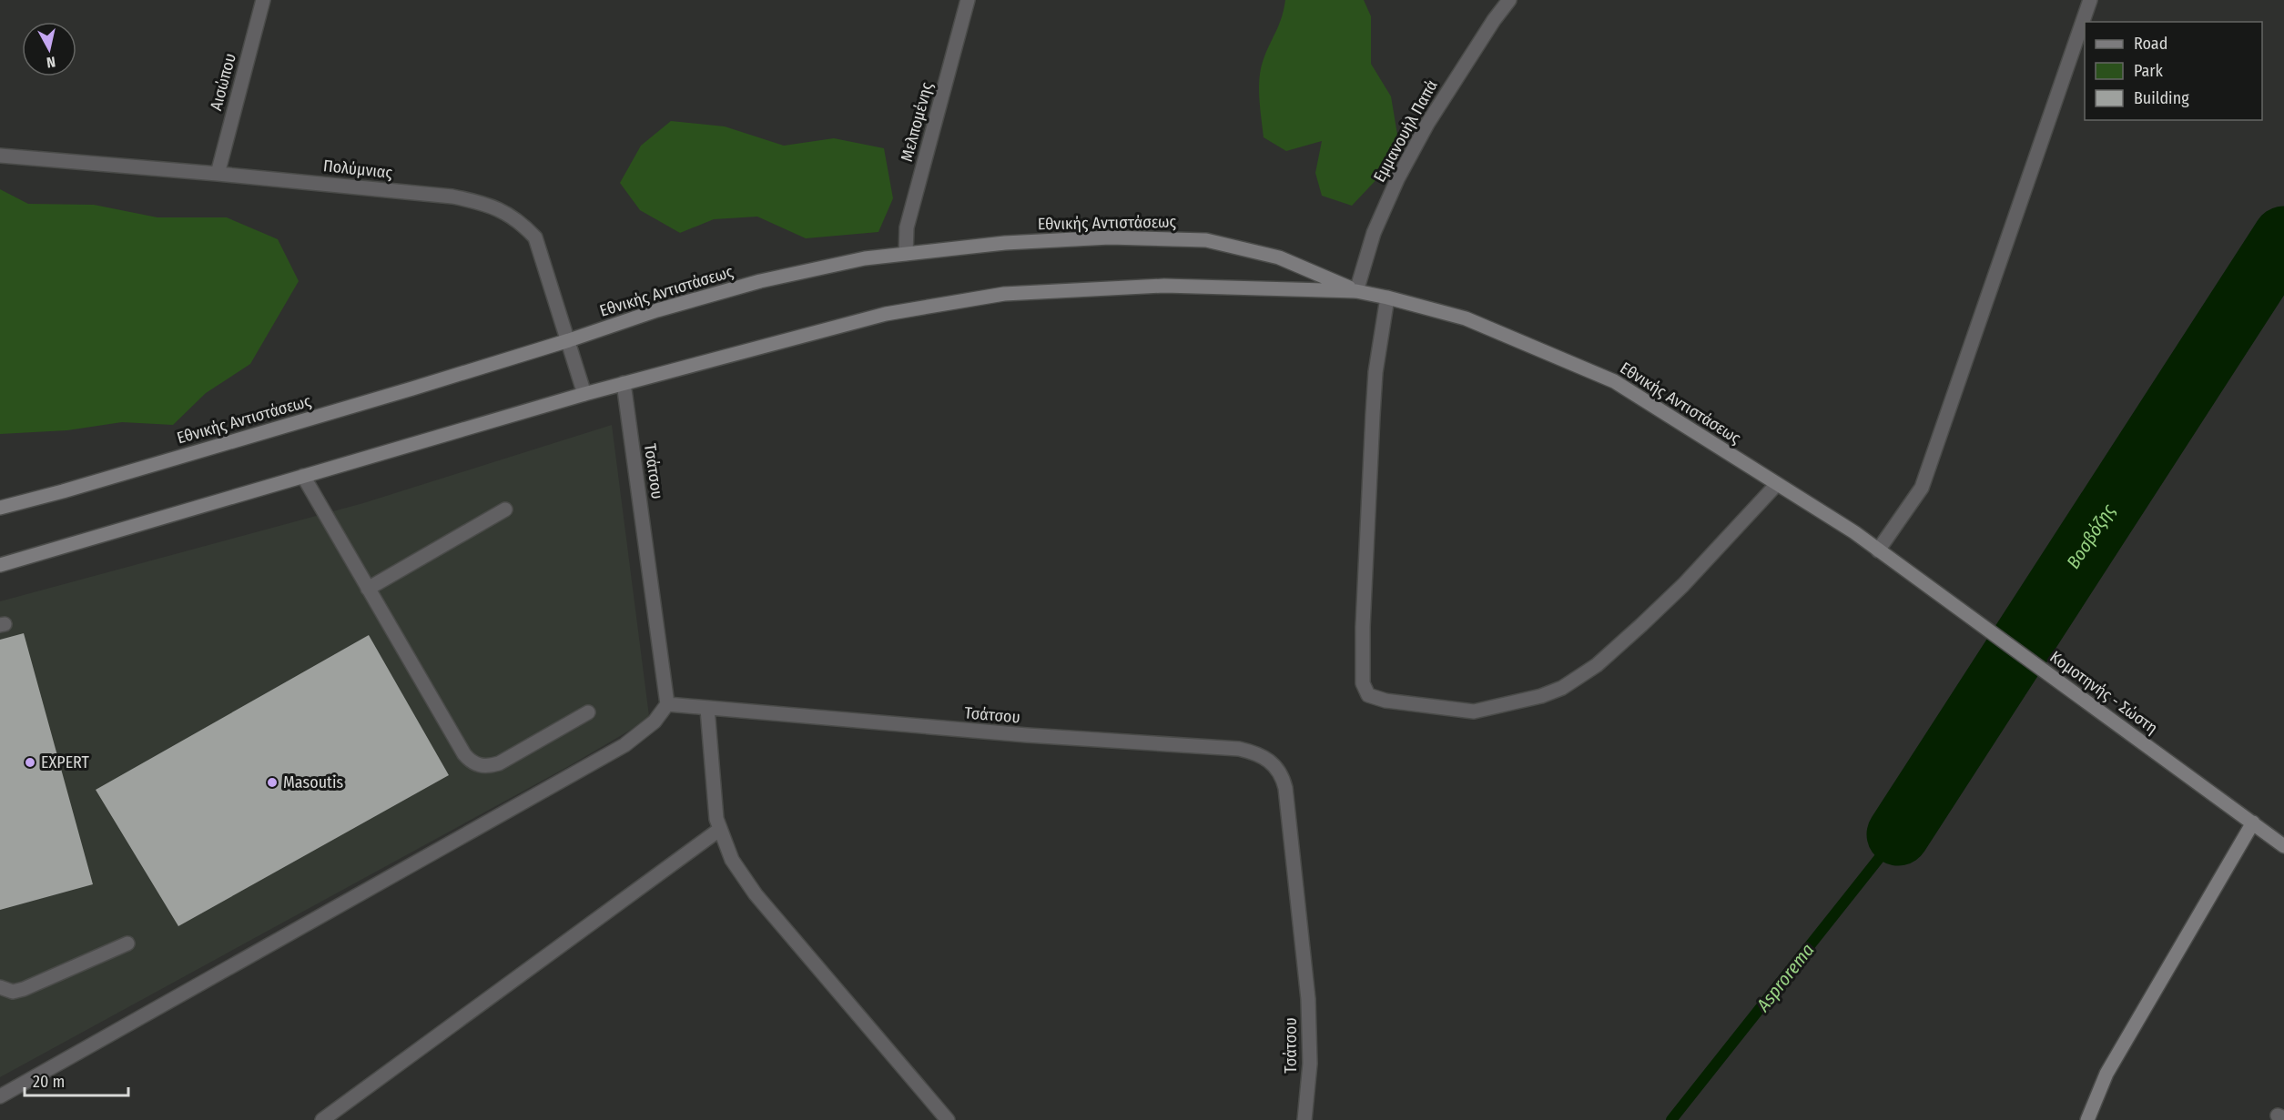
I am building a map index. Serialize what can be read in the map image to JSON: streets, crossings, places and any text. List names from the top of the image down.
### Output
{
  "streets": {
    "main road": ["Εθνικής Αντιστάσεως", "Κομοτηνής - Σώστη"],
    "street": [
      "Αισώπου",
      "Μελπομένης",
      "Εμμανουήλ Παπά",
      "Πολύμνιας",
      "Τσάτσου"
    ]
  },
  "crossings": [
    ["Αισώπου", "Πολύμνιας"],
    ["Μελπομένης", "Εθνικής Αντιστάσεως"],
    ["Εμμανουήλ Παπά", "Εθνικής Αντιστάσεως"],
    ["Πολύμνιας", "Εθνικής Αντιστάσεως"],
    ["Εθνικής Αντιστάσεως", "Τσάτσου"],
    ["Εθνικής Αντιστάσεως", "Κομοτηνής - Σώστη"]
  ],
  "water": ["Βοσβόζης", "Asprorema"],
  "places": ["EXPERT", "Masoutis"],
  "legend": ["Road", "Park", "Building"],
  "scale_bar": "20 m",
  "north": "bottom"
}
